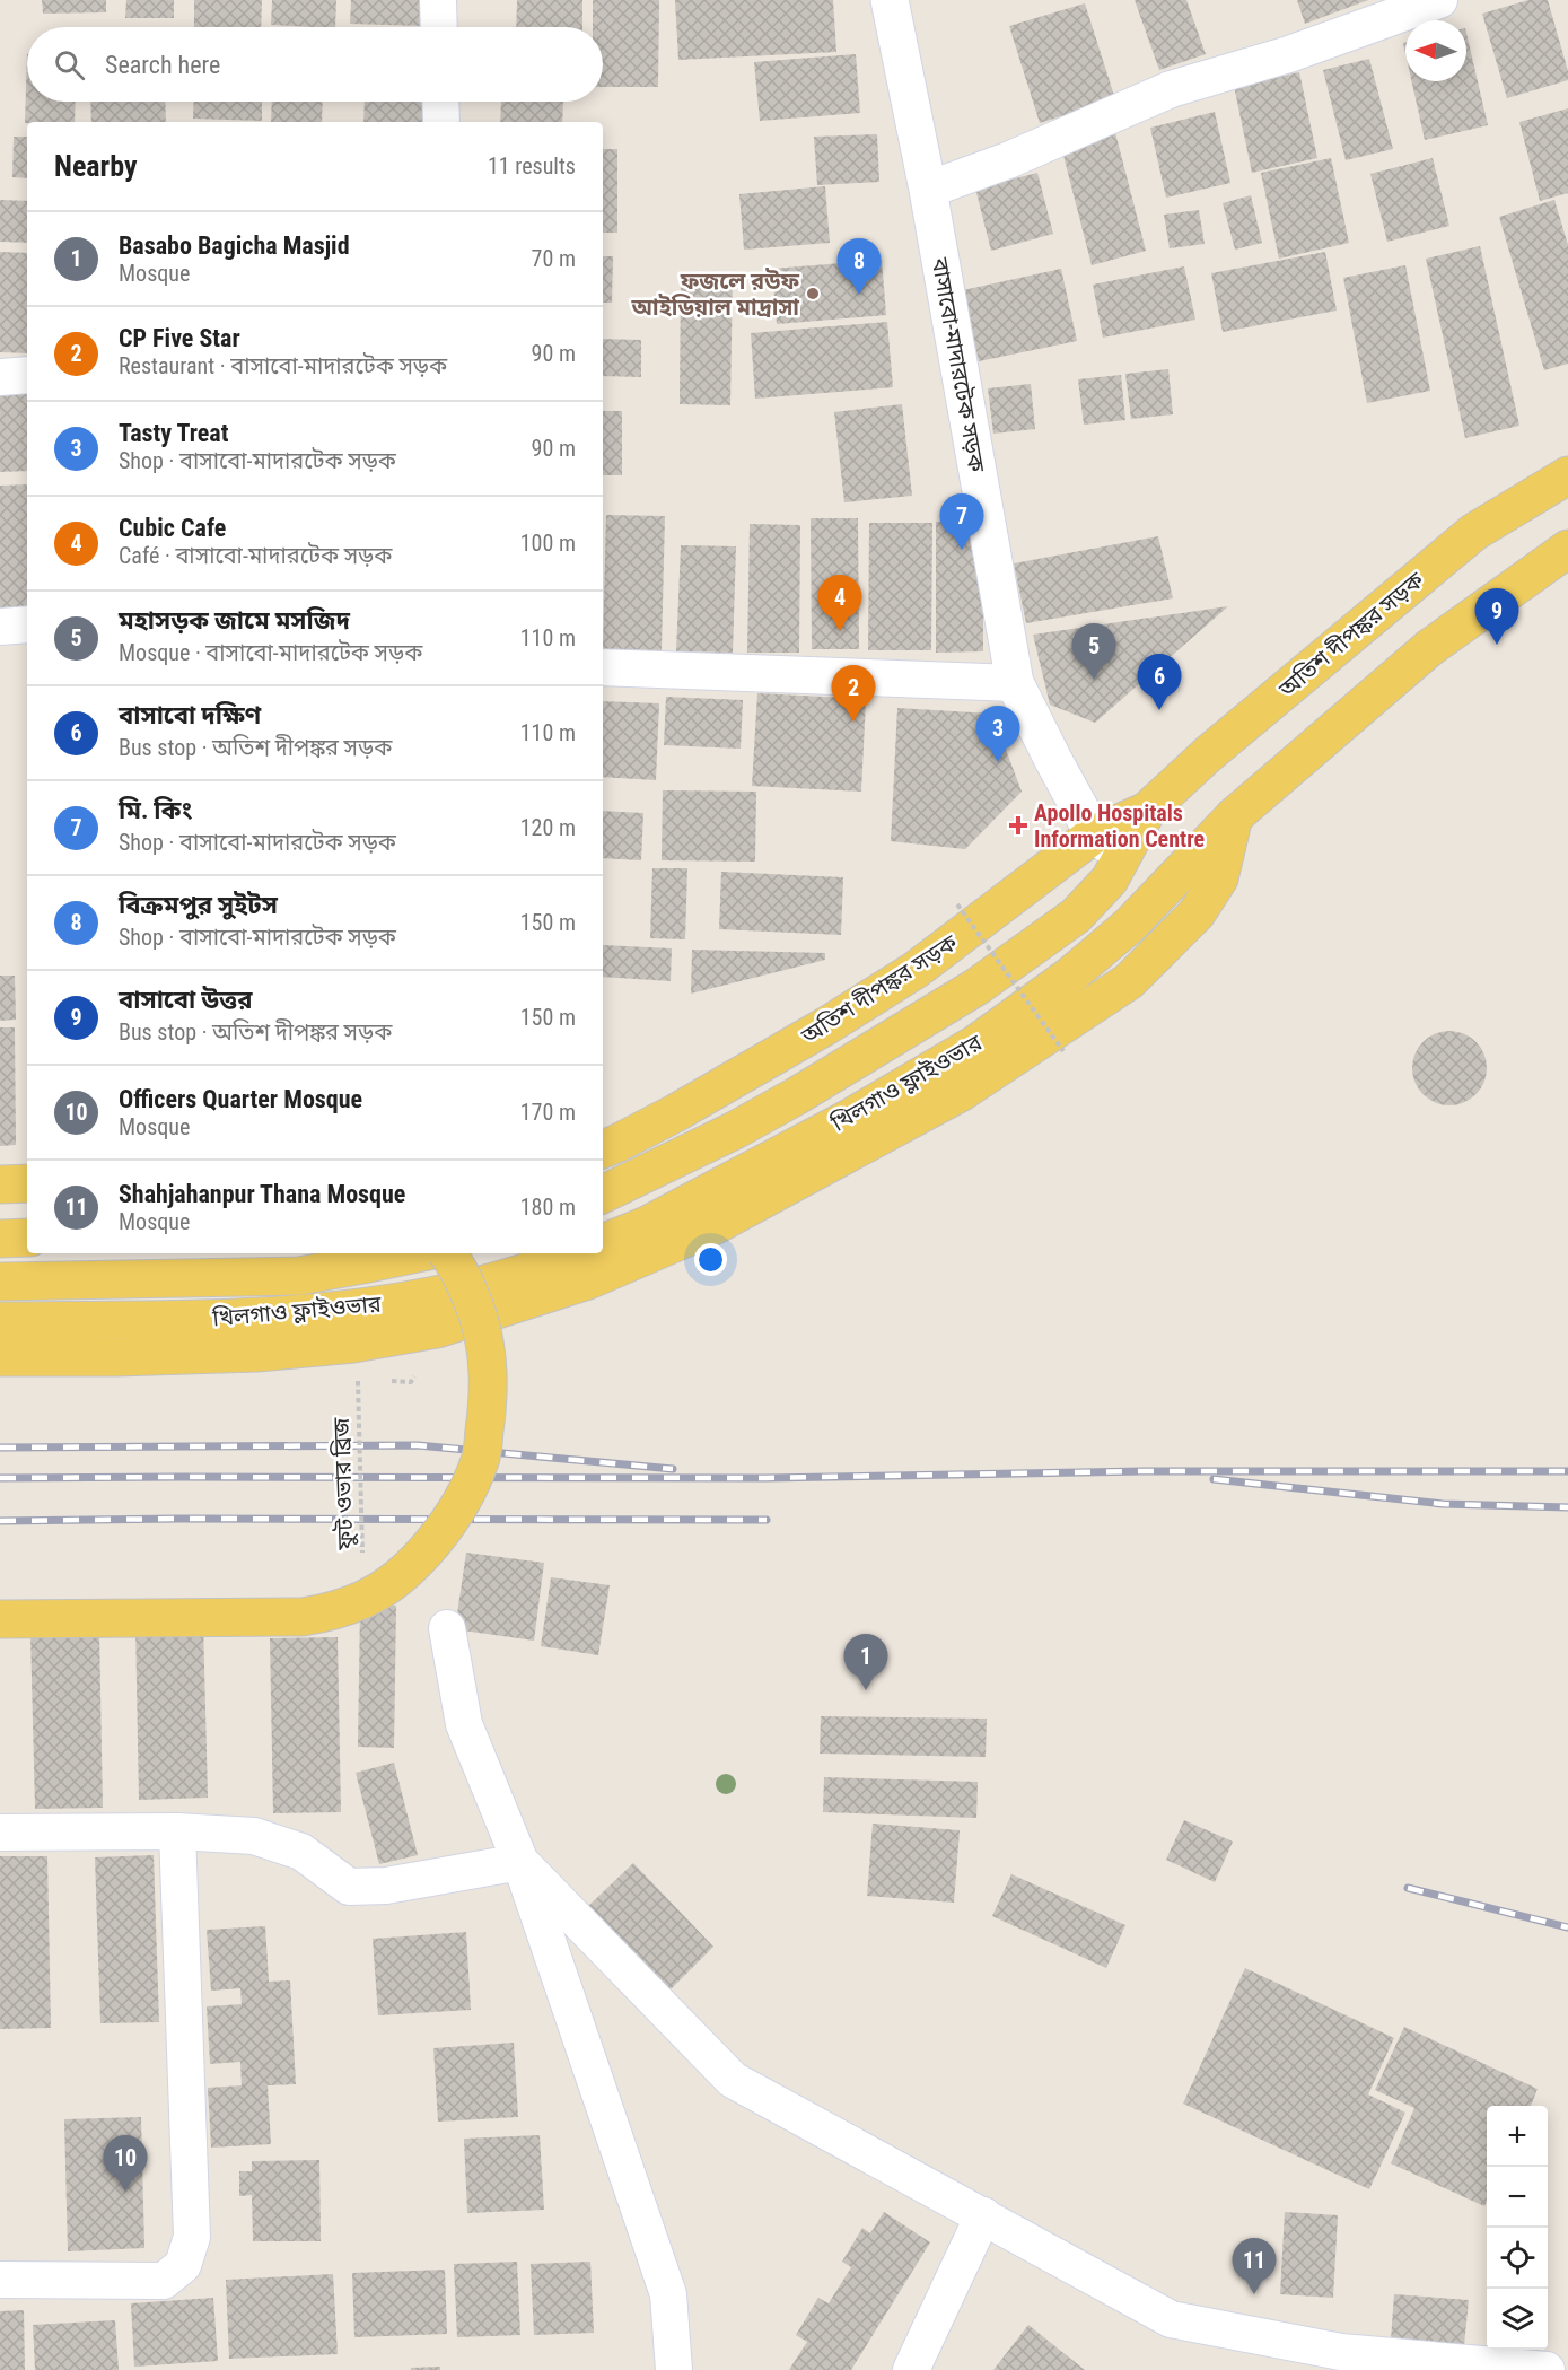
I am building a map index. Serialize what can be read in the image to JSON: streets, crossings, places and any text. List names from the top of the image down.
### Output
{
  "streets": {
    "main road": ["অতিশ দীপঙ্কর সড়ক", "খিলগাও ফ্লাইওভার"],
    "street": ["বাসাবো-মাদারটেক সড়ক"],
    "path": ["ফুট ওভার ব্রিজ"]
  },
  "crossings": [
    ["বাসাবো-মাদারটেক সড়ক", "অতিশ দীপঙ্কর সড়ক"],
    ["বাসাবো-মাদারটেক সড়ক", "খিলগাও ফ্লাইওভার"],
    ["অতিশ দীপঙ্কর সড়ক", "খিলগাও ফ্লাইওভার"]
  ],
  "places": {
    "other": ["ফজলে রউফ আইডিয়াল মাদ্রাসা"],
    "health": ["Apollo Hospitals Information Centre"]
  },
  "north": "left",
  "page": {
    "search": "Search here",
    "heading": ["Nearby", "11 results"],
    "list": [
      {
        "mark": "1",
        "name": "Basabo Bagicha Masjid",
        "note": "Mosque",
        "value": "70 m"
      },
      {
        "mark": "2",
        "name": "CP Five Star",
        "note": "Restaurant · বাসাবো-মাদারটেক সড়ক",
        "value": "90 m"
      },
      {
        "mark": "3",
        "name": "Tasty Treat",
        "note": "Shop · বাসাবো-মাদারটেক সড়ক",
        "value": "90 m"
      },
      {
        "mark": "4",
        "name": "Cubic Cafe",
        "note": "Café · বাসাবো-মাদারটেক সড়ক",
        "value": "100 m"
      },
      {
        "mark": "5",
        "name": "মহাসড়ক জামে মসজিদ",
        "note": "Mosque · বাসাবো-মাদারটেক সড়ক",
        "value": "110 m"
      },
      {
        "mark": "6",
        "name": "বাসাবো দক্ষিণ",
        "note": "Bus stop · অতিশ দীপঙ্কর সড়ক",
        "value": "110 m"
      },
      {
        "mark": "7",
        "name": "মি. কিং",
        "note": "Shop · বাসাবো-মাদারটেক সড়ক",
        "value": "120 m"
      },
      {
        "mark": "8",
        "name": "বিক্রমপুর সুইটস",
        "note": "Shop · বাসাবো-মাদারটেক সড়ক",
        "value": "150 m"
      },
      {
        "mark": "9",
        "name": "বাসাবো উত্তর",
        "note": "Bus stop · অতিশ দীপঙ্কর সড়ক",
        "value": "150 m"
      },
      {
        "mark": "10",
        "name": "Officers Quarter Mosque",
        "note": "Mosque",
        "value": "170 m"
      },
      {
        "mark": "11",
        "name": "Shahjahanpur Thana Mosque",
        "note": "Mosque",
        "value": "180 m"
      }
    ],
    "pins": [
      "8",
      "7",
      "4",
      "9",
      "5",
      "6",
      "2",
      "3",
      "1",
      "10",
      "11"
    ],
    "map_buttons": ["+", "−"]
  }
}
